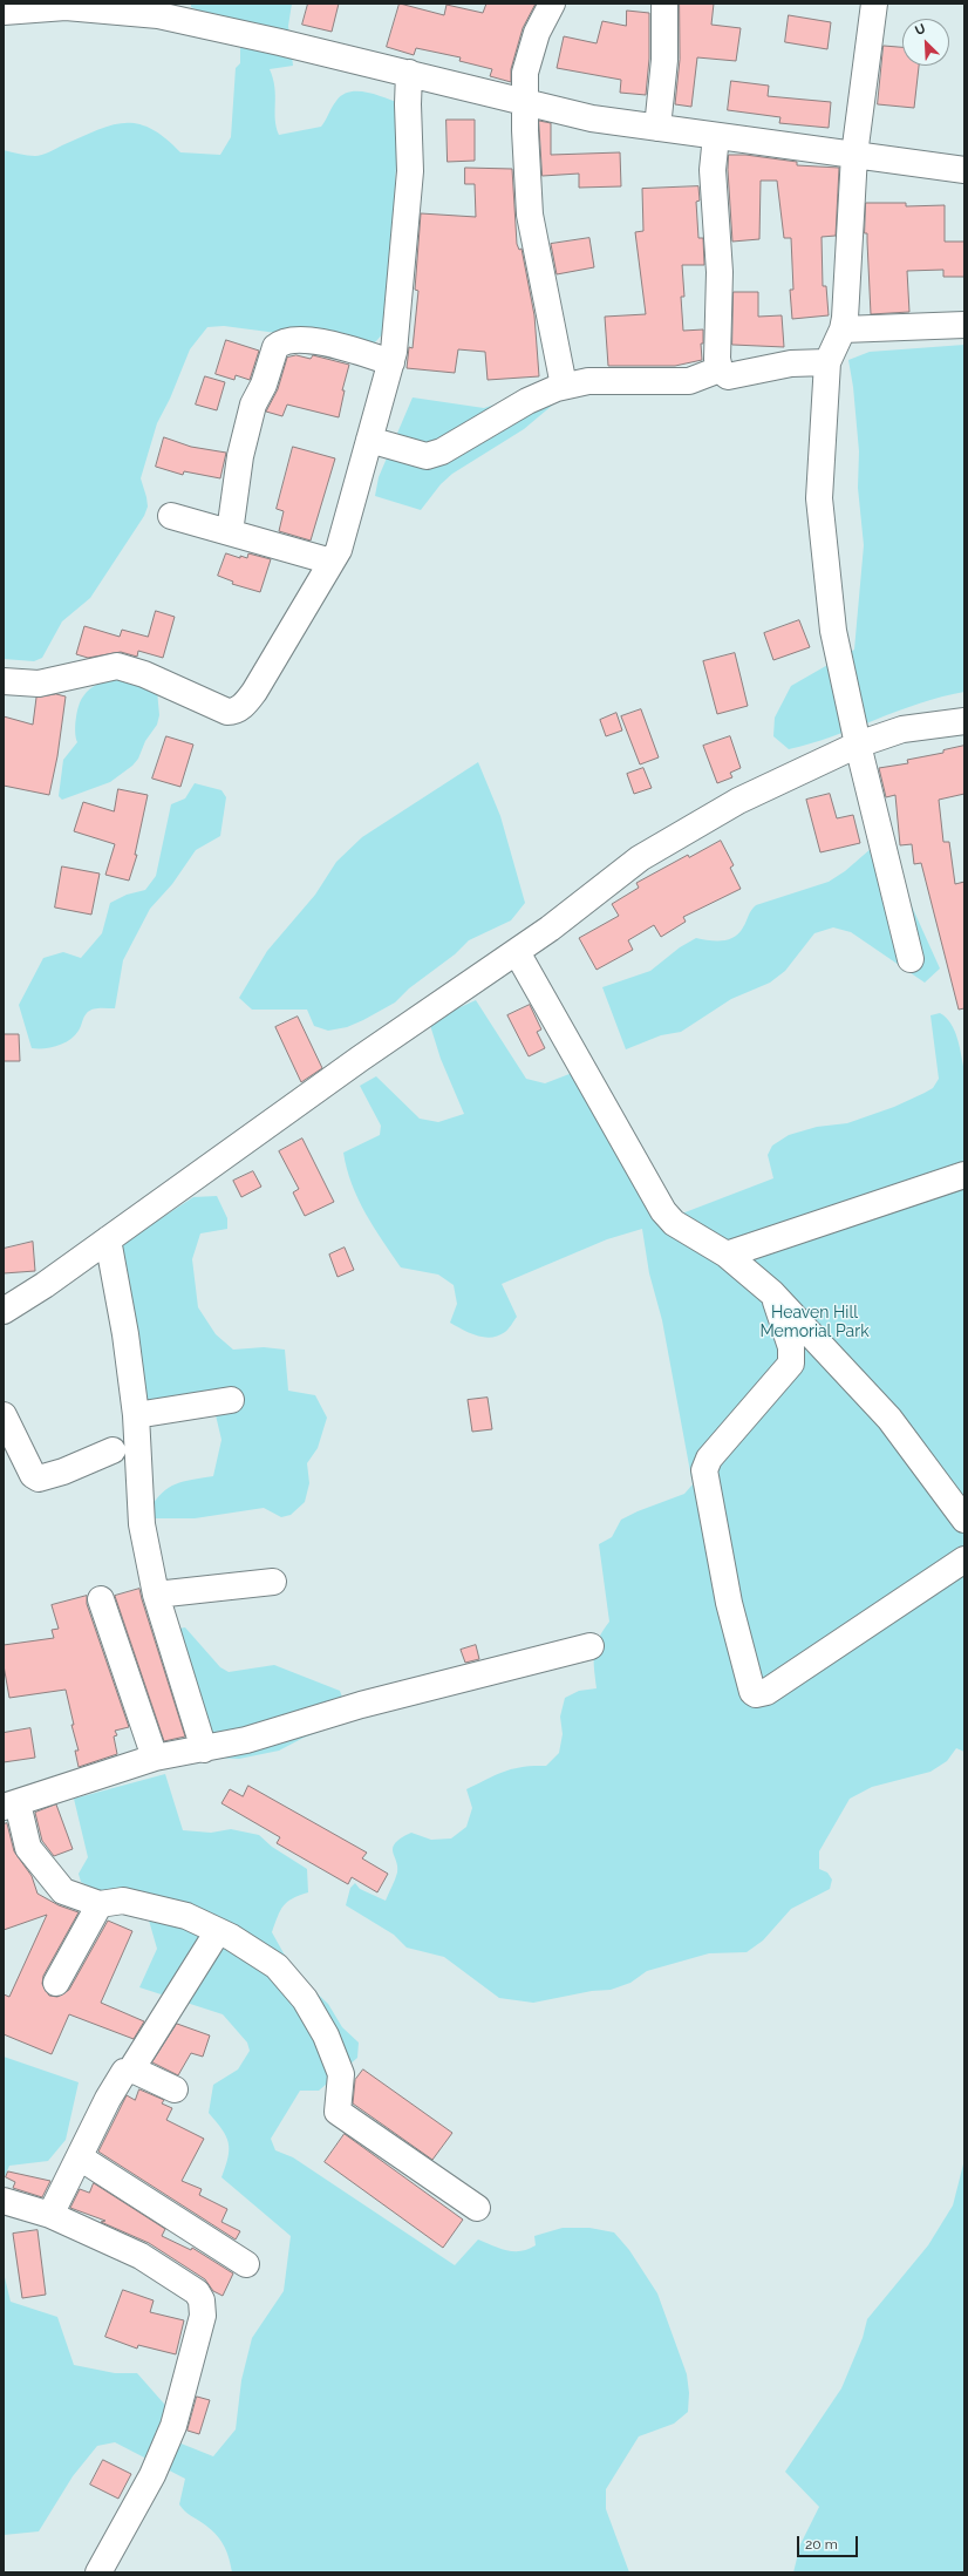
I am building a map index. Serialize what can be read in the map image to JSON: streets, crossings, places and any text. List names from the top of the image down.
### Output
{
  "parks": ["Heaven Hill Memorial Park"],
  "scale_bar": "20 m",
  "north": "top left"
}
